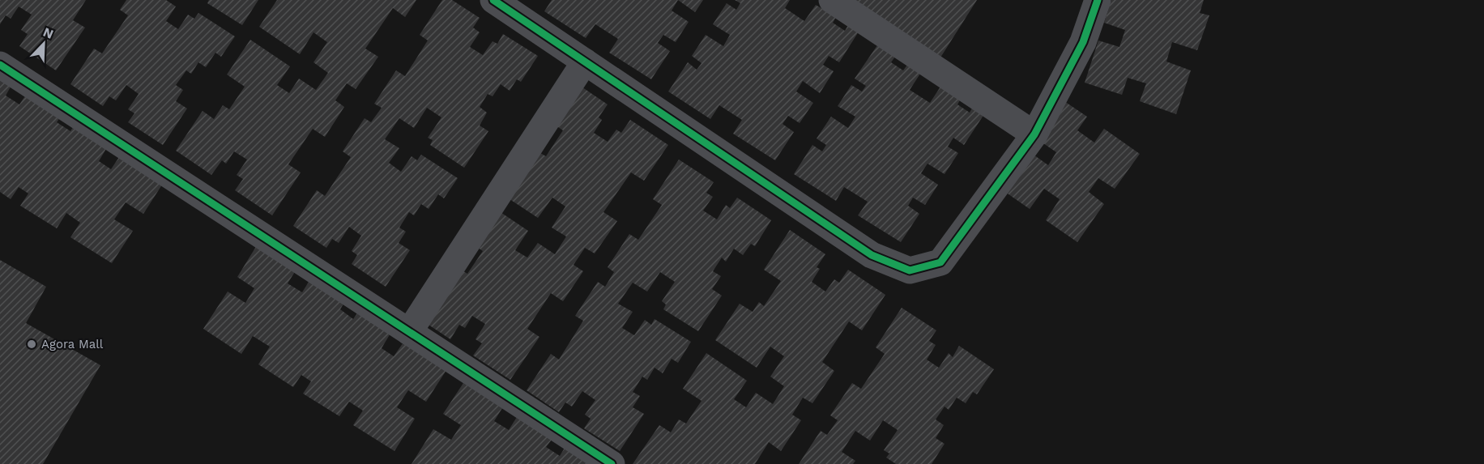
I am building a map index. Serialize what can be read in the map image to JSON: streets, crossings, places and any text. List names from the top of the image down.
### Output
{
  "places": ["Agora Mall"],
  "north": "top right"
}
